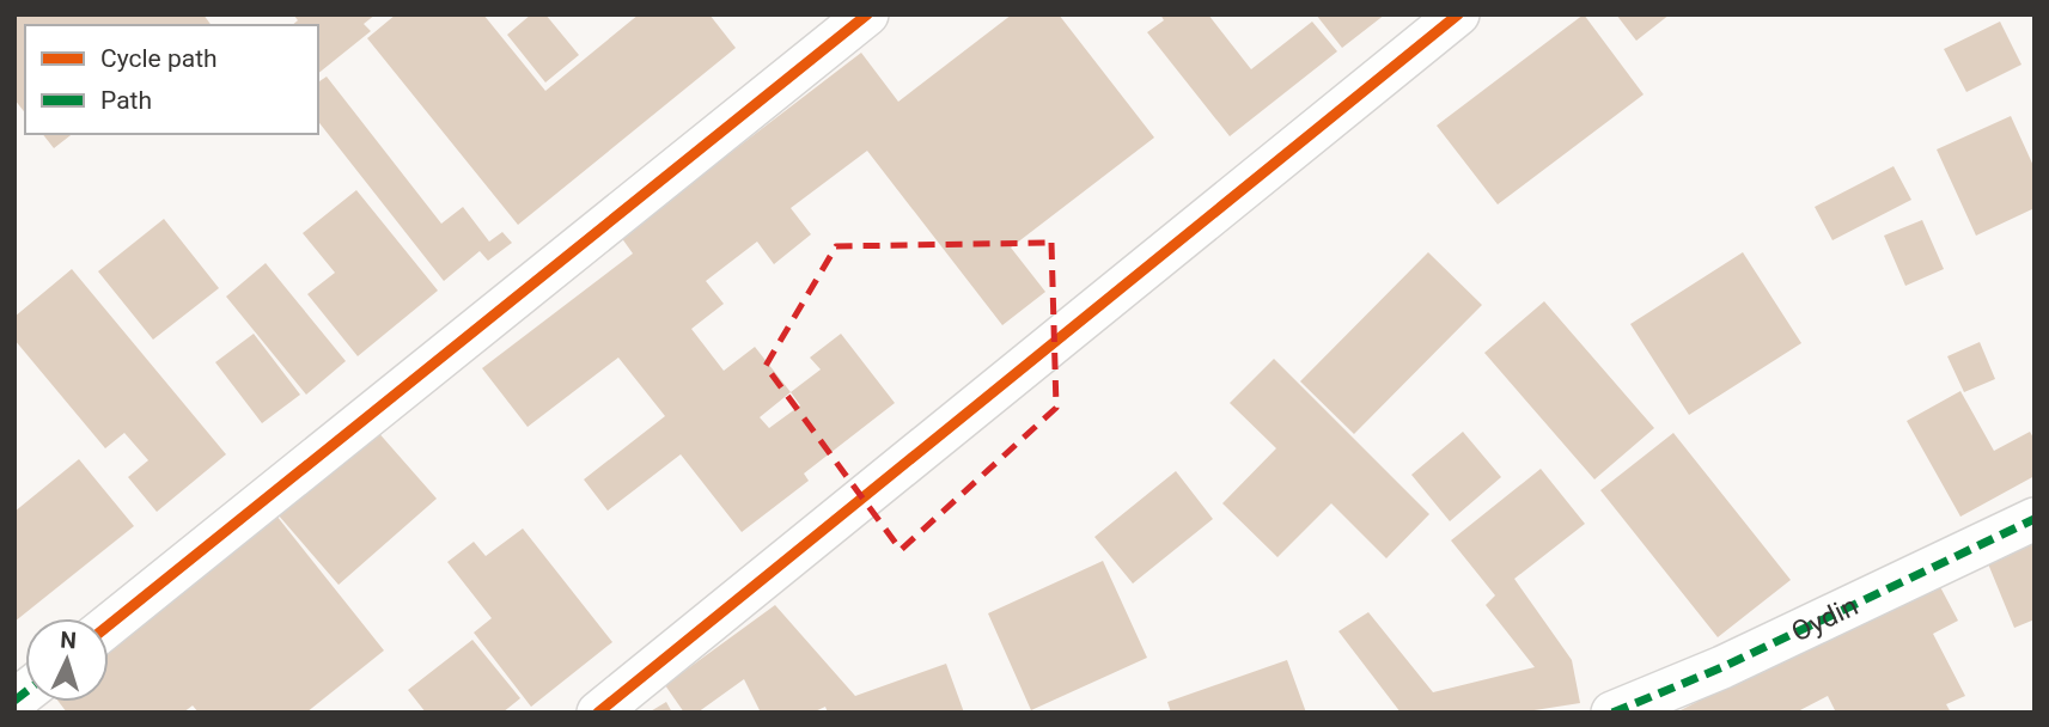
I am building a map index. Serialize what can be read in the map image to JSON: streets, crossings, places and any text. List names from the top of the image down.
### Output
{
  "streets": {
    "street": ["Oydin"]
  },
  "legend": ["Cycle path", "Path"],
  "north": "top"
}
